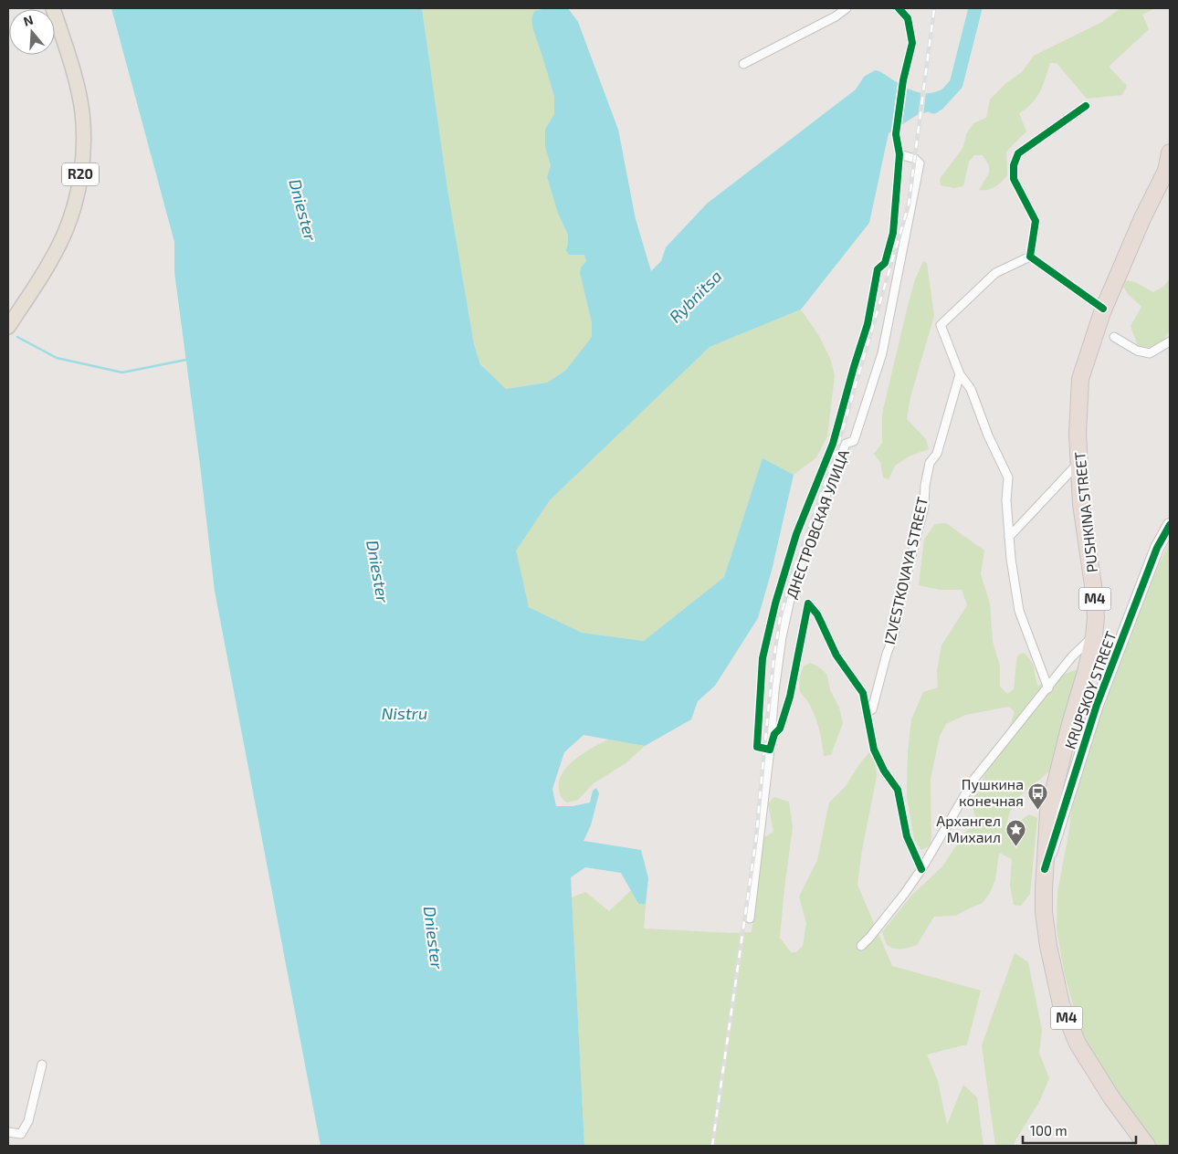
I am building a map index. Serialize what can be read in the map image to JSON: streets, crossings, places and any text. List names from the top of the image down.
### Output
{
  "streets": {
    "highway": ["PUSHKINA STREET", "M4"],
    "main road": ["R20"],
    "street": ["ДНЕСТРОВСКАЯ УЛИЦА", "IZVESTKOVAYA STREET", "KRUPSKOY STREET"]
  },
  "crossings": [
    ["PUSHKINA STREET", "M4"],
    ["PUSHKINA STREET", "KRUPSKOY STREET"],
    ["M4", "KRUPSKOY STREET"]
  ],
  "water": ["Dniester", "Rybnitsa", "Nistru"],
  "places": {
    "bus stop": ["Пушкина конечная"],
    "place": ["Архангел Михаил"]
  },
  "scale_bar": "100 m",
  "north": "top"
}
